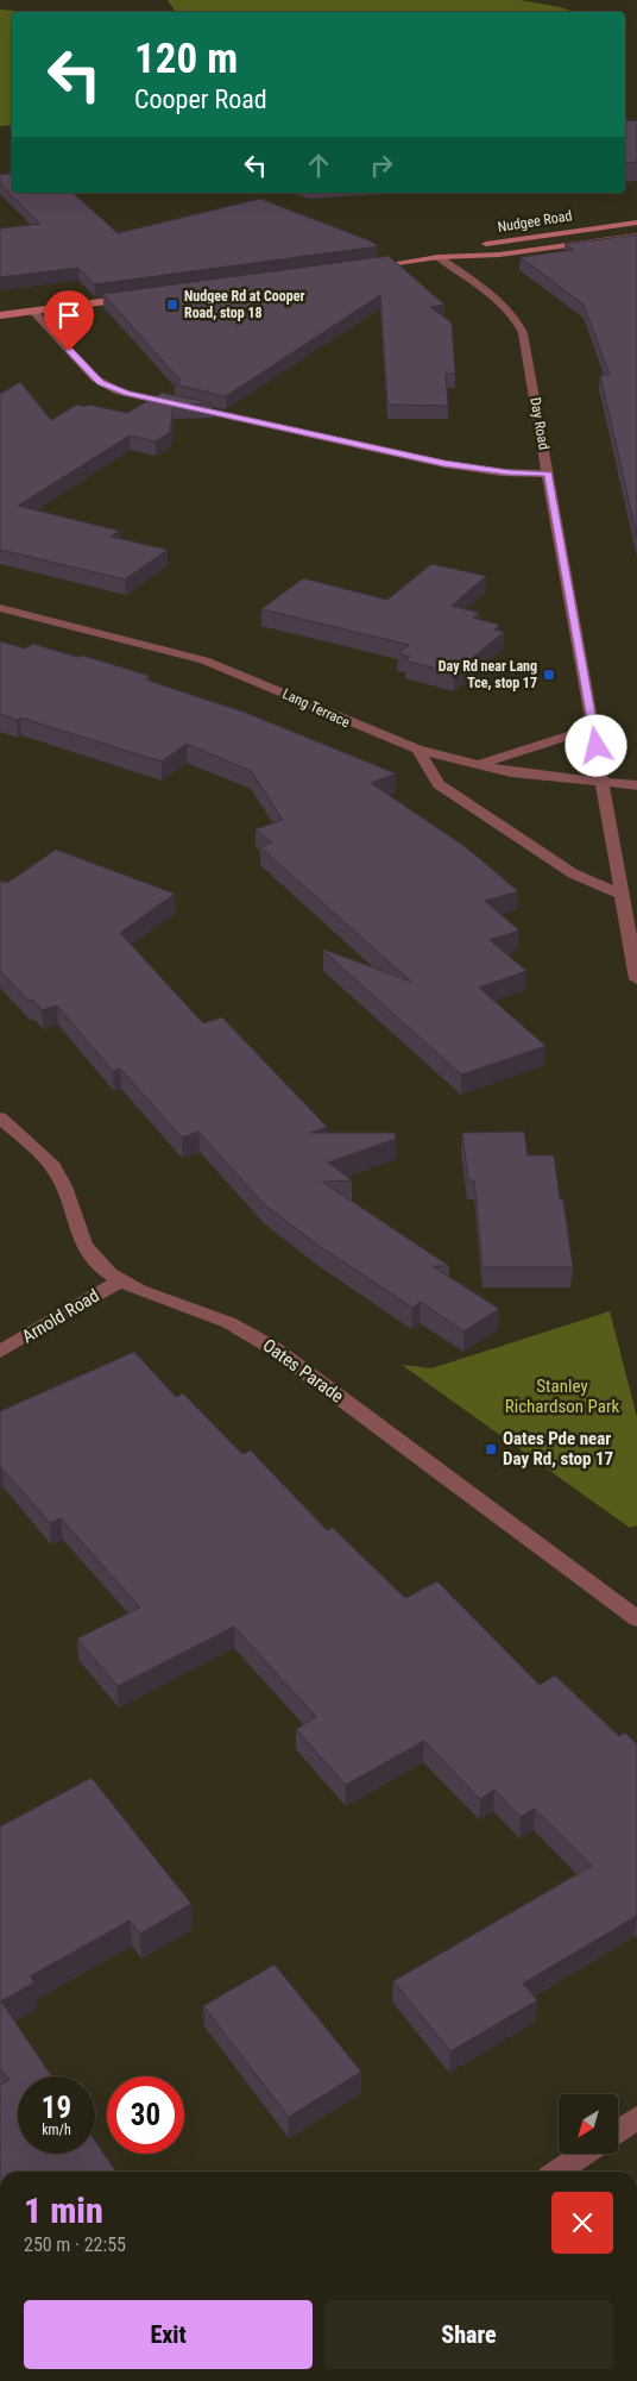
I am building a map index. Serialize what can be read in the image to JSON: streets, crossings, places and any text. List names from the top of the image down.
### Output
{
  "streets": {
    "main road": ["Nudgee Road"],
    "street": [
      "Day Road",
      "Lang Terrace",
      "Arnold Road",
      "Oates Parade"
    ]
  },
  "crossings": [
    ["Nudgee Road", "Day Road"],
    ["Day Road", "Lang Terrace"],
    ["Arnold Road", "Oates Parade"]
  ],
  "parks": ["Stanley Richardson Park"],
  "places": {
    "transit": ["Nudgee Rd at Cooper Road, stop 18", "Day Rd near Lang Tce, stop 17", "Oates Pde near Day Rd, stop 17"]
  },
  "north": "bottom left",
  "page": {
    "turn": ["120 m", "Cooper Road"],
    "speed": "19 km/h",
    "limit": "30",
    "heading": ["1 min", "250 m · 22:55"],
    "buttons": ["Exit", "Share"]
  }
}
